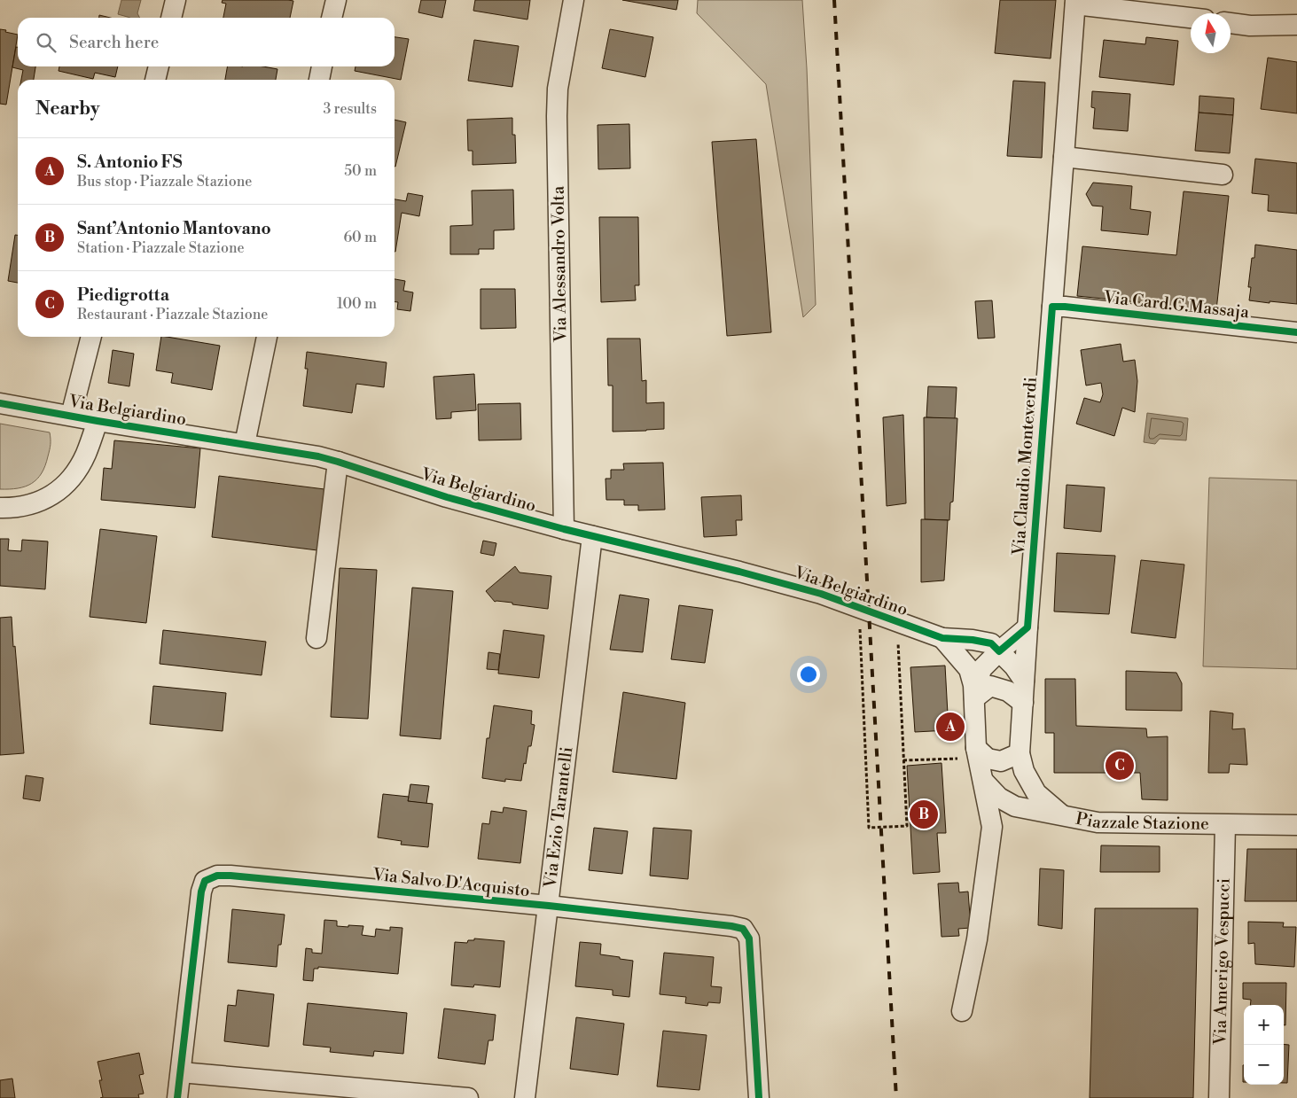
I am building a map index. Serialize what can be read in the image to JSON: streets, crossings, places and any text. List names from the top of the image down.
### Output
{
  "streets": {
    "street": [
      "Via Alessandro Volta",
      "Via Card.G.Massaja",
      "Via Belgiardino",
      "Via Claudio Monteverdi",
      "Via Ezio Tarantelli",
      "Piazzale Stazione",
      "Via Salvo D'Acquisto",
      "Via Amerigo Vespucci"
    ]
  },
  "crossings": [
    ["Via Alessandro Volta", "Via Belgiardino"],
    ["Via Card.G.Massaja", "Via Claudio Monteverdi"],
    ["Via Belgiardino", "Via Ezio Tarantelli"],
    ["Via Claudio Monteverdi", "Piazzale Stazione"],
    ["Via Ezio Tarantelli", "Via Salvo D'Acquisto"],
    ["Piazzale Stazione", "Via Amerigo Vespucci"]
  ],
  "north": "top",
  "page": {
    "search": "Search here",
    "heading": ["Nearby", "3 results"],
    "list": [
      {
        "mark": "A",
        "name": "S. Antonio FS",
        "note": "Bus stop · Piazzale Stazione",
        "value": "50 m"
      },
      {
        "mark": "B",
        "name": "Sant’Antonio Mantovano",
        "note": "Station · Piazzale Stazione",
        "value": "60 m"
      },
      {
        "mark": "C",
        "name": "Piedigrotta",
        "note": "Restaurant · Piazzale Stazione",
        "value": "100 m"
      }
    ],
    "pins": ["A", "C", "B"],
    "map_buttons": ["+", "−"]
  }
}
